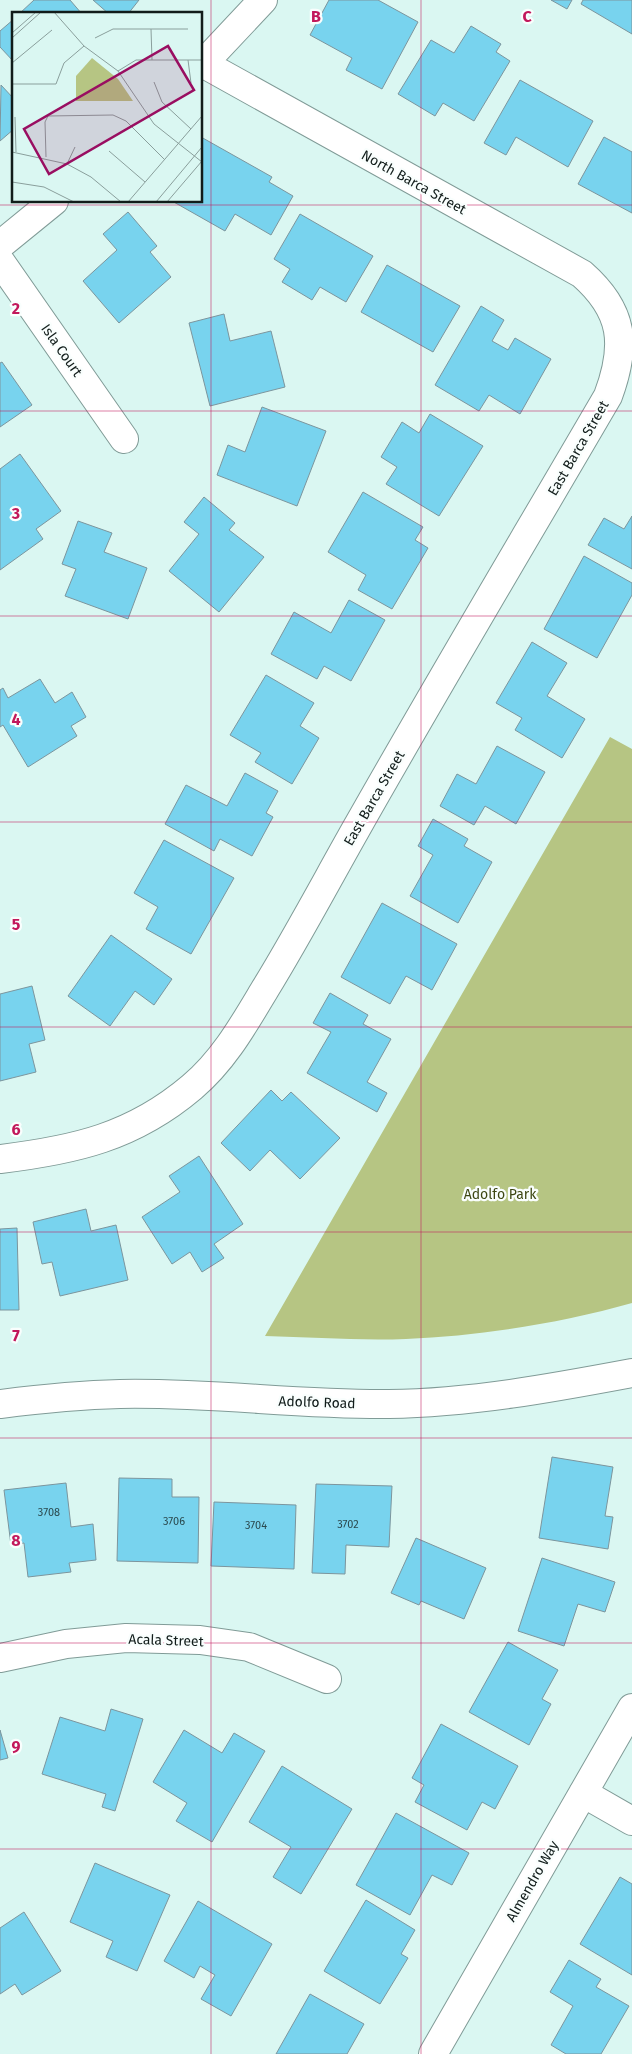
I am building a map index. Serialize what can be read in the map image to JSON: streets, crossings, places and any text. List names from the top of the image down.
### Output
{
  "streets": {
    "street": [
      "North Barca Street",
      "Isla Court",
      "East Barca Street",
      "Adolfo Road",
      "Acala Street",
      "Almendro Way"
    ]
  },
  "crossings": [
    ["North Barca Street", "East Barca Street"]
  ],
  "parks": ["Adolfo Park"],
  "house_numbers": [
    "3708",
    "3706",
    "3702",
    "3704"
  ],
  "grid": {
    "columns": ["B", "C"],
    "rows": [
      "2",
      "3",
      "4",
      "5",
      "6",
      "7",
      "8",
      "9"
    ]
  }
}
